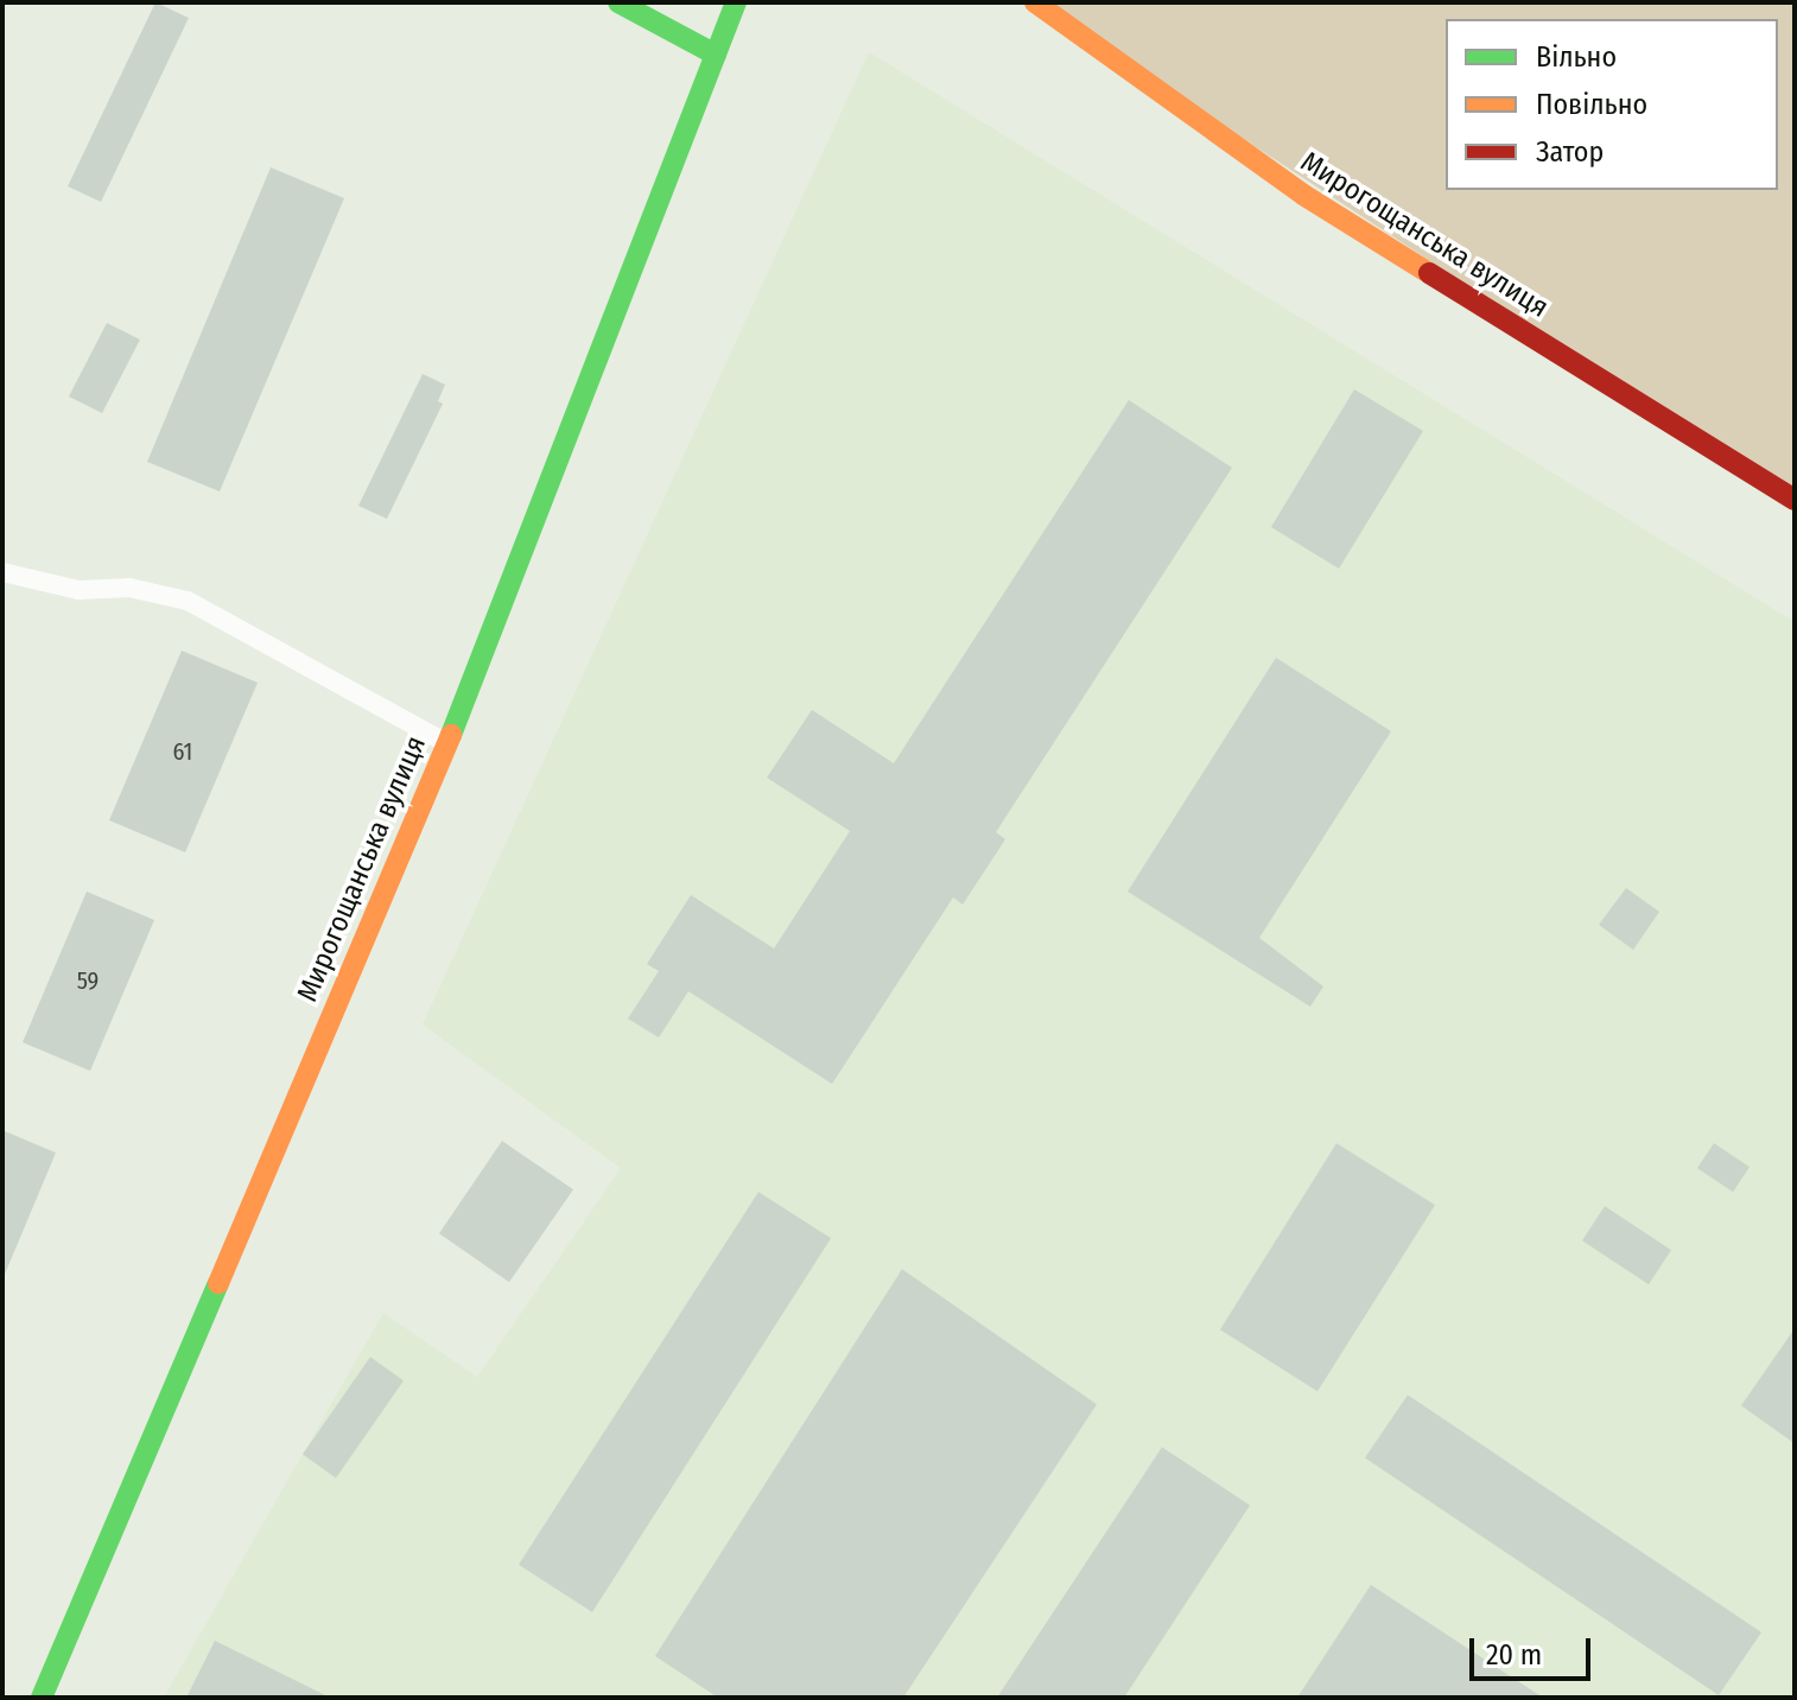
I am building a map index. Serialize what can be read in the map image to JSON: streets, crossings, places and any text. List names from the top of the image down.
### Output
{
  "streets": {
    "main road": ["Мирогощанська вулиця"]
  },
  "house_numbers": ["61", "59"],
  "legend": ["Вільно", "Повільно", "Затор"],
  "scale_bar": "20 m"
}
